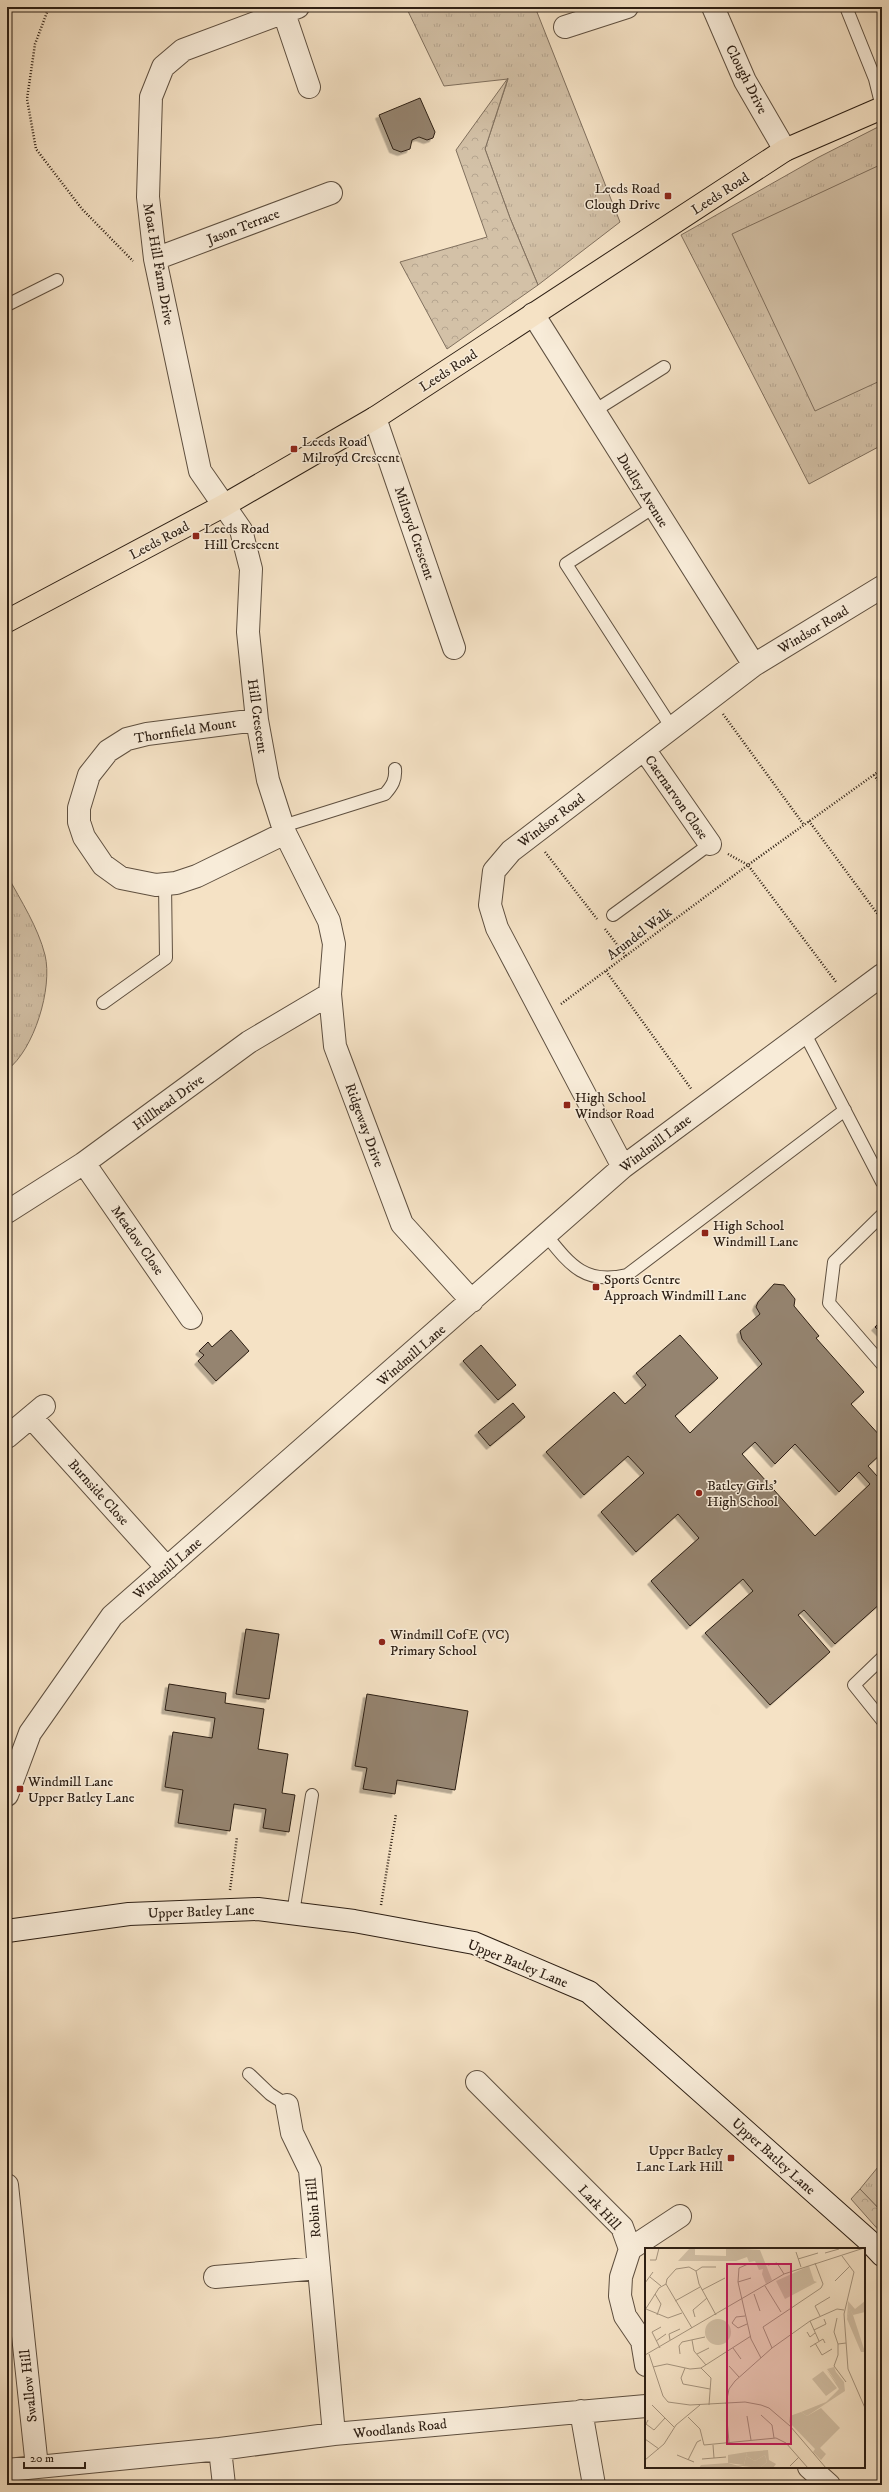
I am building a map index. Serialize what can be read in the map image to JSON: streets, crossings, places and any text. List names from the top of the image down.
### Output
{
  "streets": {
    "main road": ["Leeds Road"],
    "street": [
      "Clough Drive",
      "Jason Terrace",
      "Moat Hill Farm Drive",
      "Dudley Avenue",
      "Milroyd Crescent",
      "Windsor Road",
      "Hill Crescent",
      "Thornfield Mount",
      "Caernarvon Close",
      "Hillhead Drive",
      "Ridgeway Drive",
      "Windmill Lane",
      "Meadow Close",
      "Burnside Close",
      "Upper Batley Lane",
      "Lark Hill",
      "Robin Hill",
      "Swallow Hill",
      "Woodlands Road"
    ],
    "path": ["Arundel Walk"]
  },
  "crossings": [
    ["Clough Drive", "Leeds Road"],
    ["Leeds Road", "Moat Hill Farm Drive"],
    ["Leeds Road", "Dudley Avenue"],
    ["Leeds Road", "Milroyd Crescent"],
    ["Leeds Road", "Hill Crescent"],
    ["Jason Terrace", "Moat Hill Farm Drive"],
    ["Moat Hill Farm Drive", "Hill Crescent"],
    ["Dudley Avenue", "Windsor Road"],
    ["Windsor Road", "Caernarvon Close"],
    ["Windsor Road", "Arundel Walk"],
    ["Windsor Road", "Windmill Lane"],
    ["Hill Crescent", "Thornfield Mount"],
    ["Hill Crescent", "Ridgeway Drive"],
    ["Hillhead Drive", "Ridgeway Drive"],
    ["Hillhead Drive", "Meadow Close"],
    ["Ridgeway Drive", "Windmill Lane"],
    ["Windmill Lane", "Burnside Close"],
    ["Robin Hill", "Woodlands Road"],
    ["Swallow Hill", "Woodlands Road"]
  ],
  "places": {
    "transit": [
      "Leeds Road Clough Drive",
      "Leeds Road Milroyd Crescent",
      "Leeds Road Hill Crescent",
      "High School Windsor Road",
      "High School Windmill Lane",
      "Sports Centre Approach Windmill Lane",
      "Windmill Lane Upper Batley Lane",
      "Upper Batley Lane Lark Hill"
    ],
    "other": ["Batley Girls' High School", "Windmill CofE (VC) Primary School"]
  },
  "scale_bar": "20 m"
}
